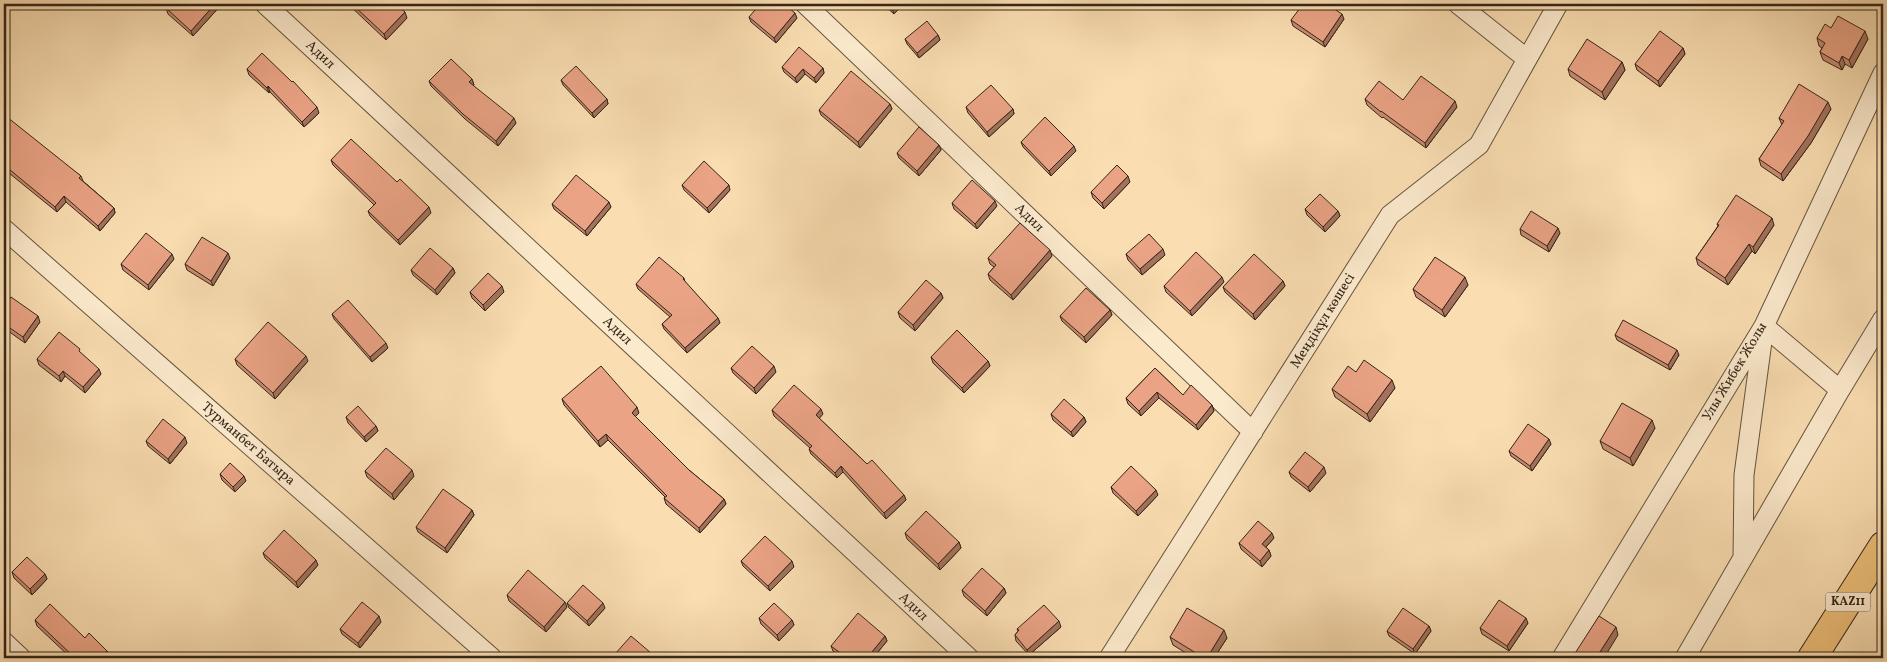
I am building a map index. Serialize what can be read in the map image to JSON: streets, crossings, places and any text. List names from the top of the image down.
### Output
{
  "streets": {
    "highway": ["KAZ11"],
    "street": [
      "Адил",
      "Меңдіқұл көшесі",
      "Улы Жибек Жолы",
      "Турманбет Батыра"
    ]
  },
  "crossings": [
    ["Адил", "Меңдіқұл көшесі"]
  ]
}
